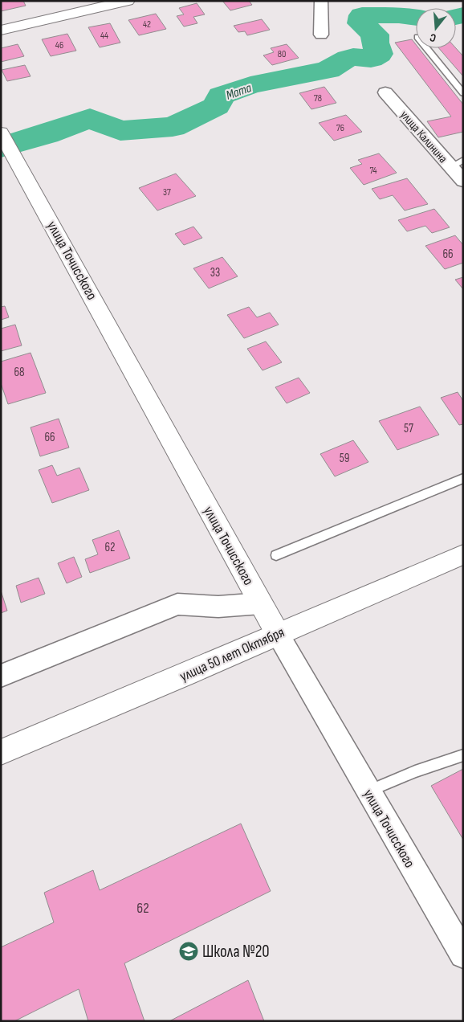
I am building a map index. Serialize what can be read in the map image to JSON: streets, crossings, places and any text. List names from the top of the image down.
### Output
{
  "streets": {
    "street": ["улица Калинина", "улица Точисского", "улица 50 лет Октября"]
  },
  "crossings": [
    ["улица Точисского", "улица 50 лет Октября"]
  ],
  "water": ["Мата"],
  "places": {
    "school or university": ["Школа №20"]
  },
  "house_numbers": [
    "42",
    "44",
    "46",
    "80",
    "78",
    "76",
    "74",
    "37",
    "66",
    "33",
    "68",
    "57",
    "66",
    "59",
    "62",
    "62"
  ],
  "north": "bottom"
}
